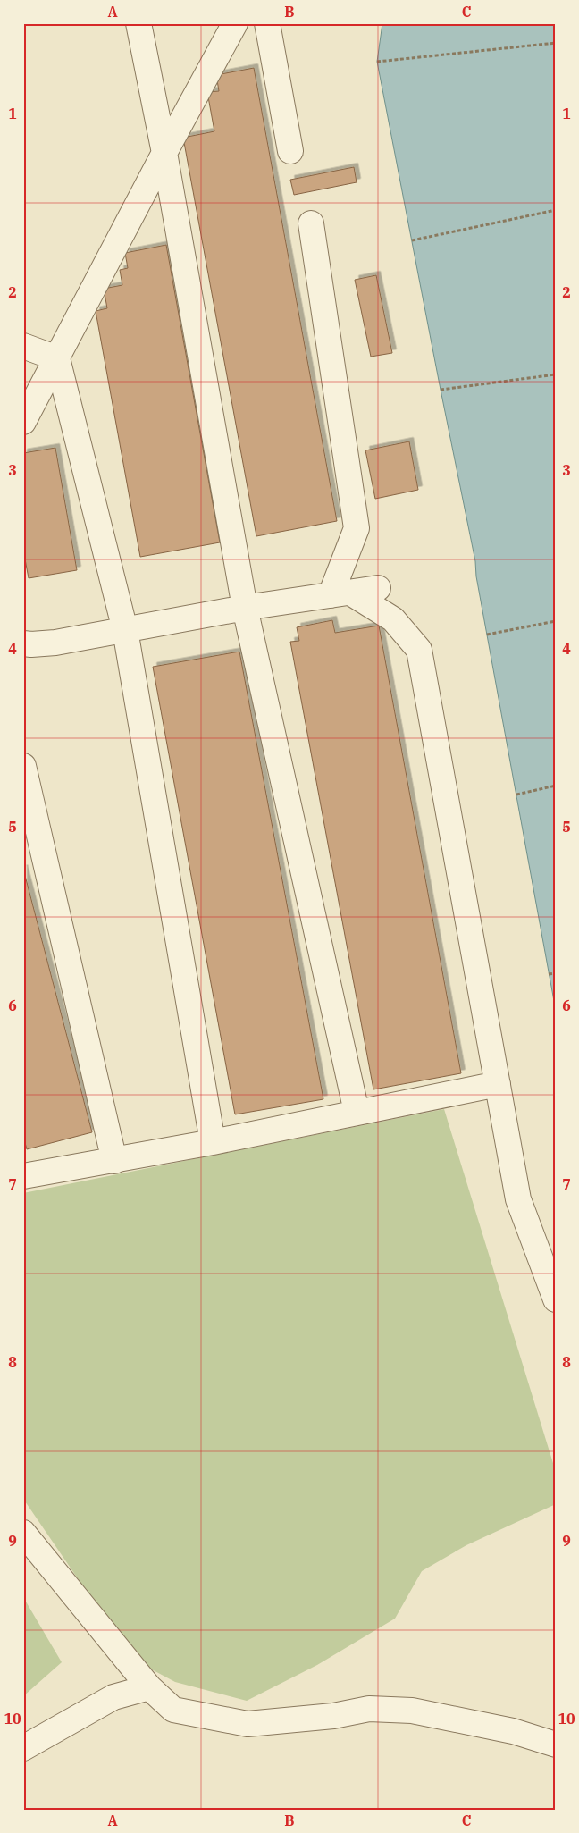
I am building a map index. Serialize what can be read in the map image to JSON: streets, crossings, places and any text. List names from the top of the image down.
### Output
{
  "grid": {
    "columns": ["A", "B", "C"],
    "rows": [
      "1",
      "2",
      "3",
      "4",
      "5",
      "6",
      "7",
      "8",
      "9",
      "10"
    ]
  }
}
